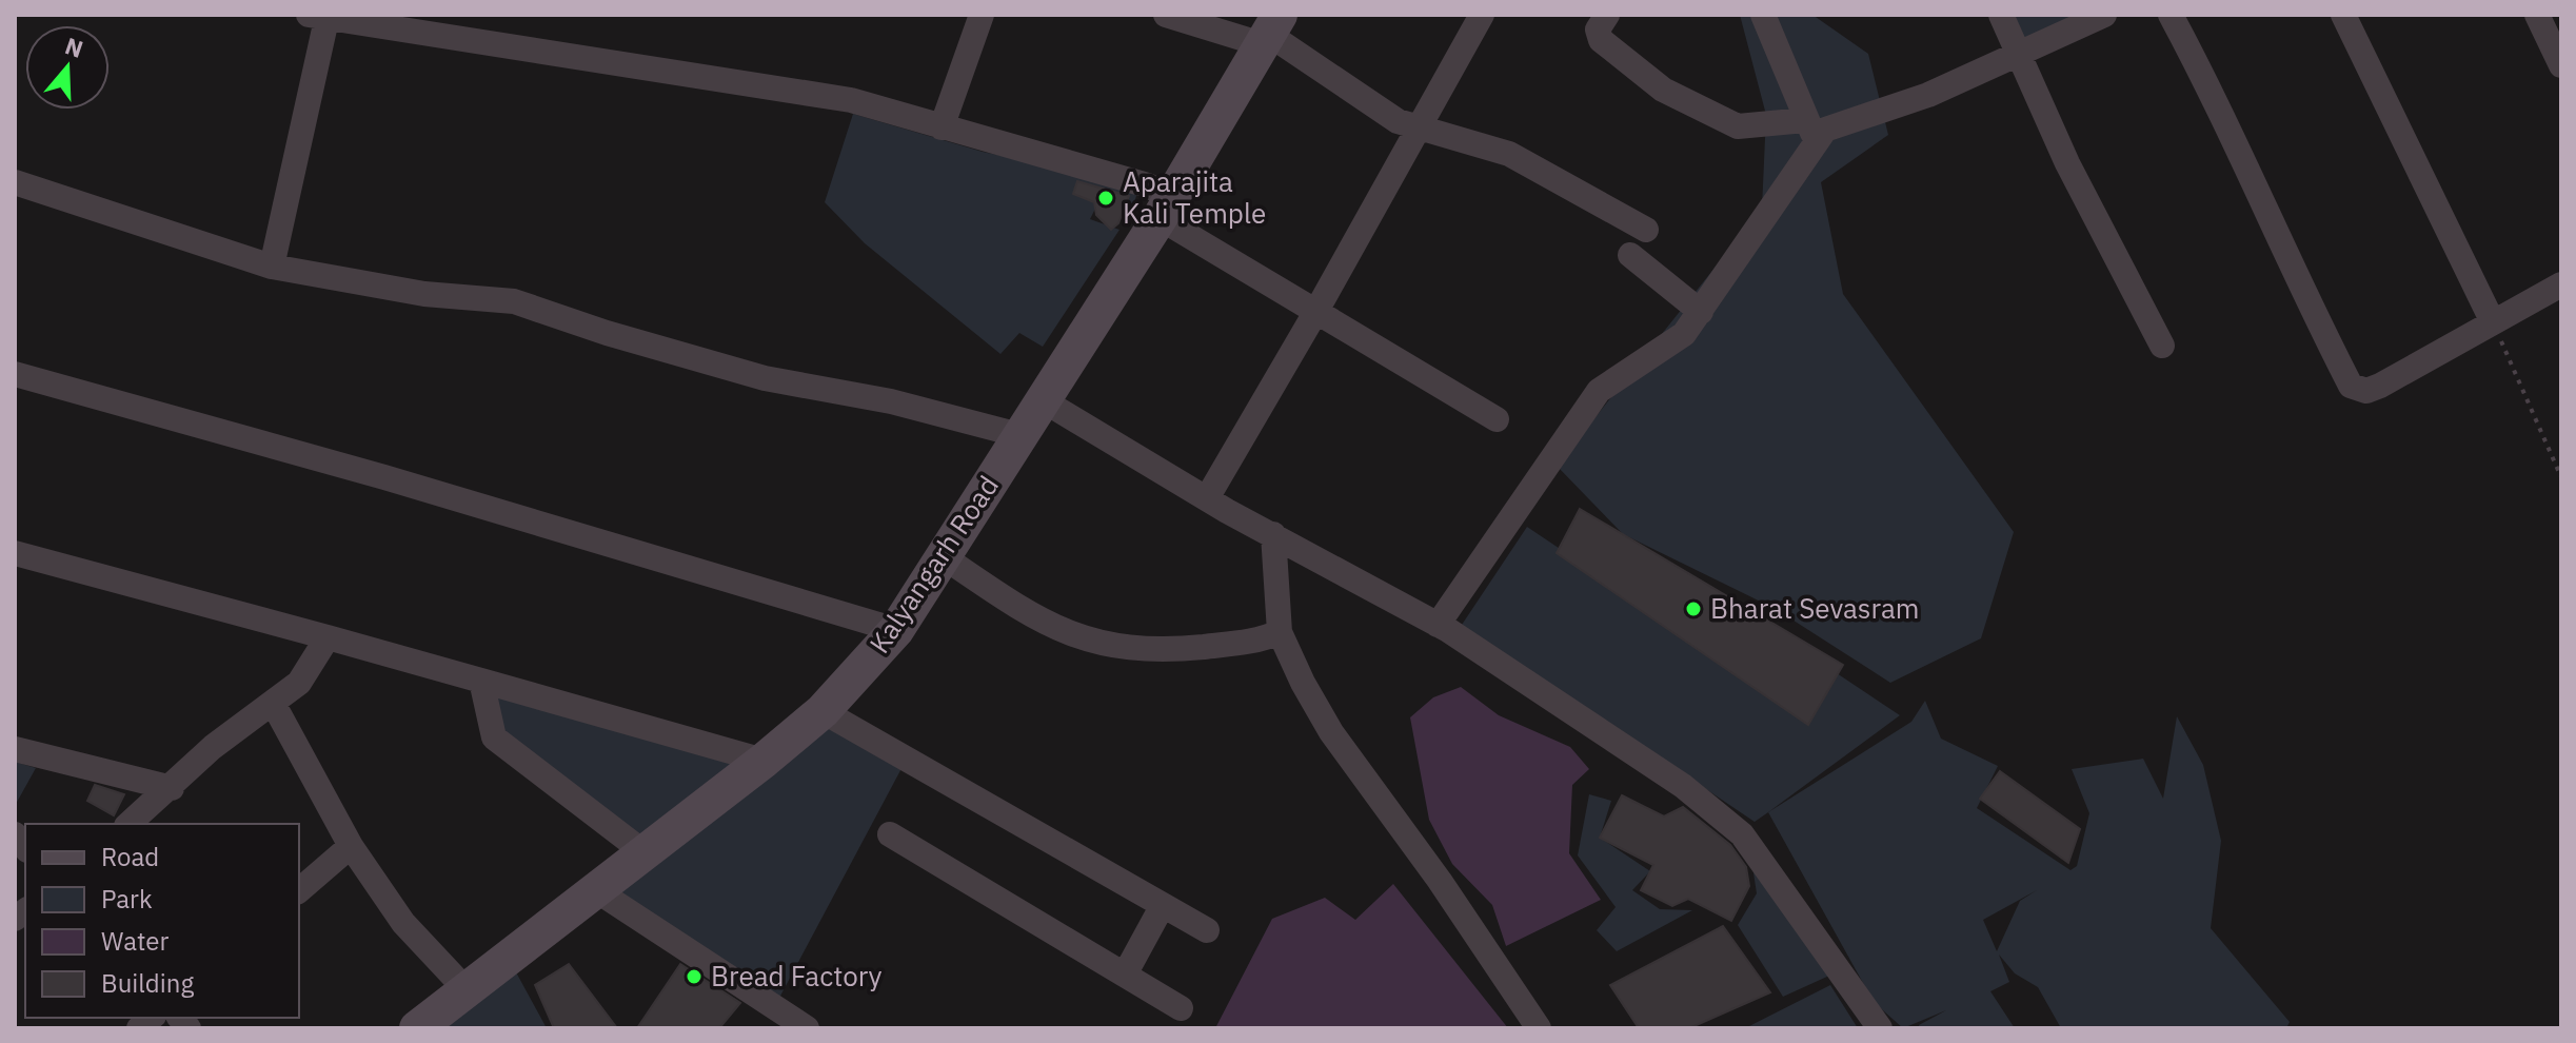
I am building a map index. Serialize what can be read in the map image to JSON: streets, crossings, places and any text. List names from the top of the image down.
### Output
{
  "streets": {
    "main road": ["Kalyangarh Road"]
  },
  "places": ["Aparajita Kali Temple", "Bharat Sevasram", "Bread Factory"],
  "legend": [
    "Road",
    "Park",
    "Water",
    "Building"
  ],
  "north": "top"
}
